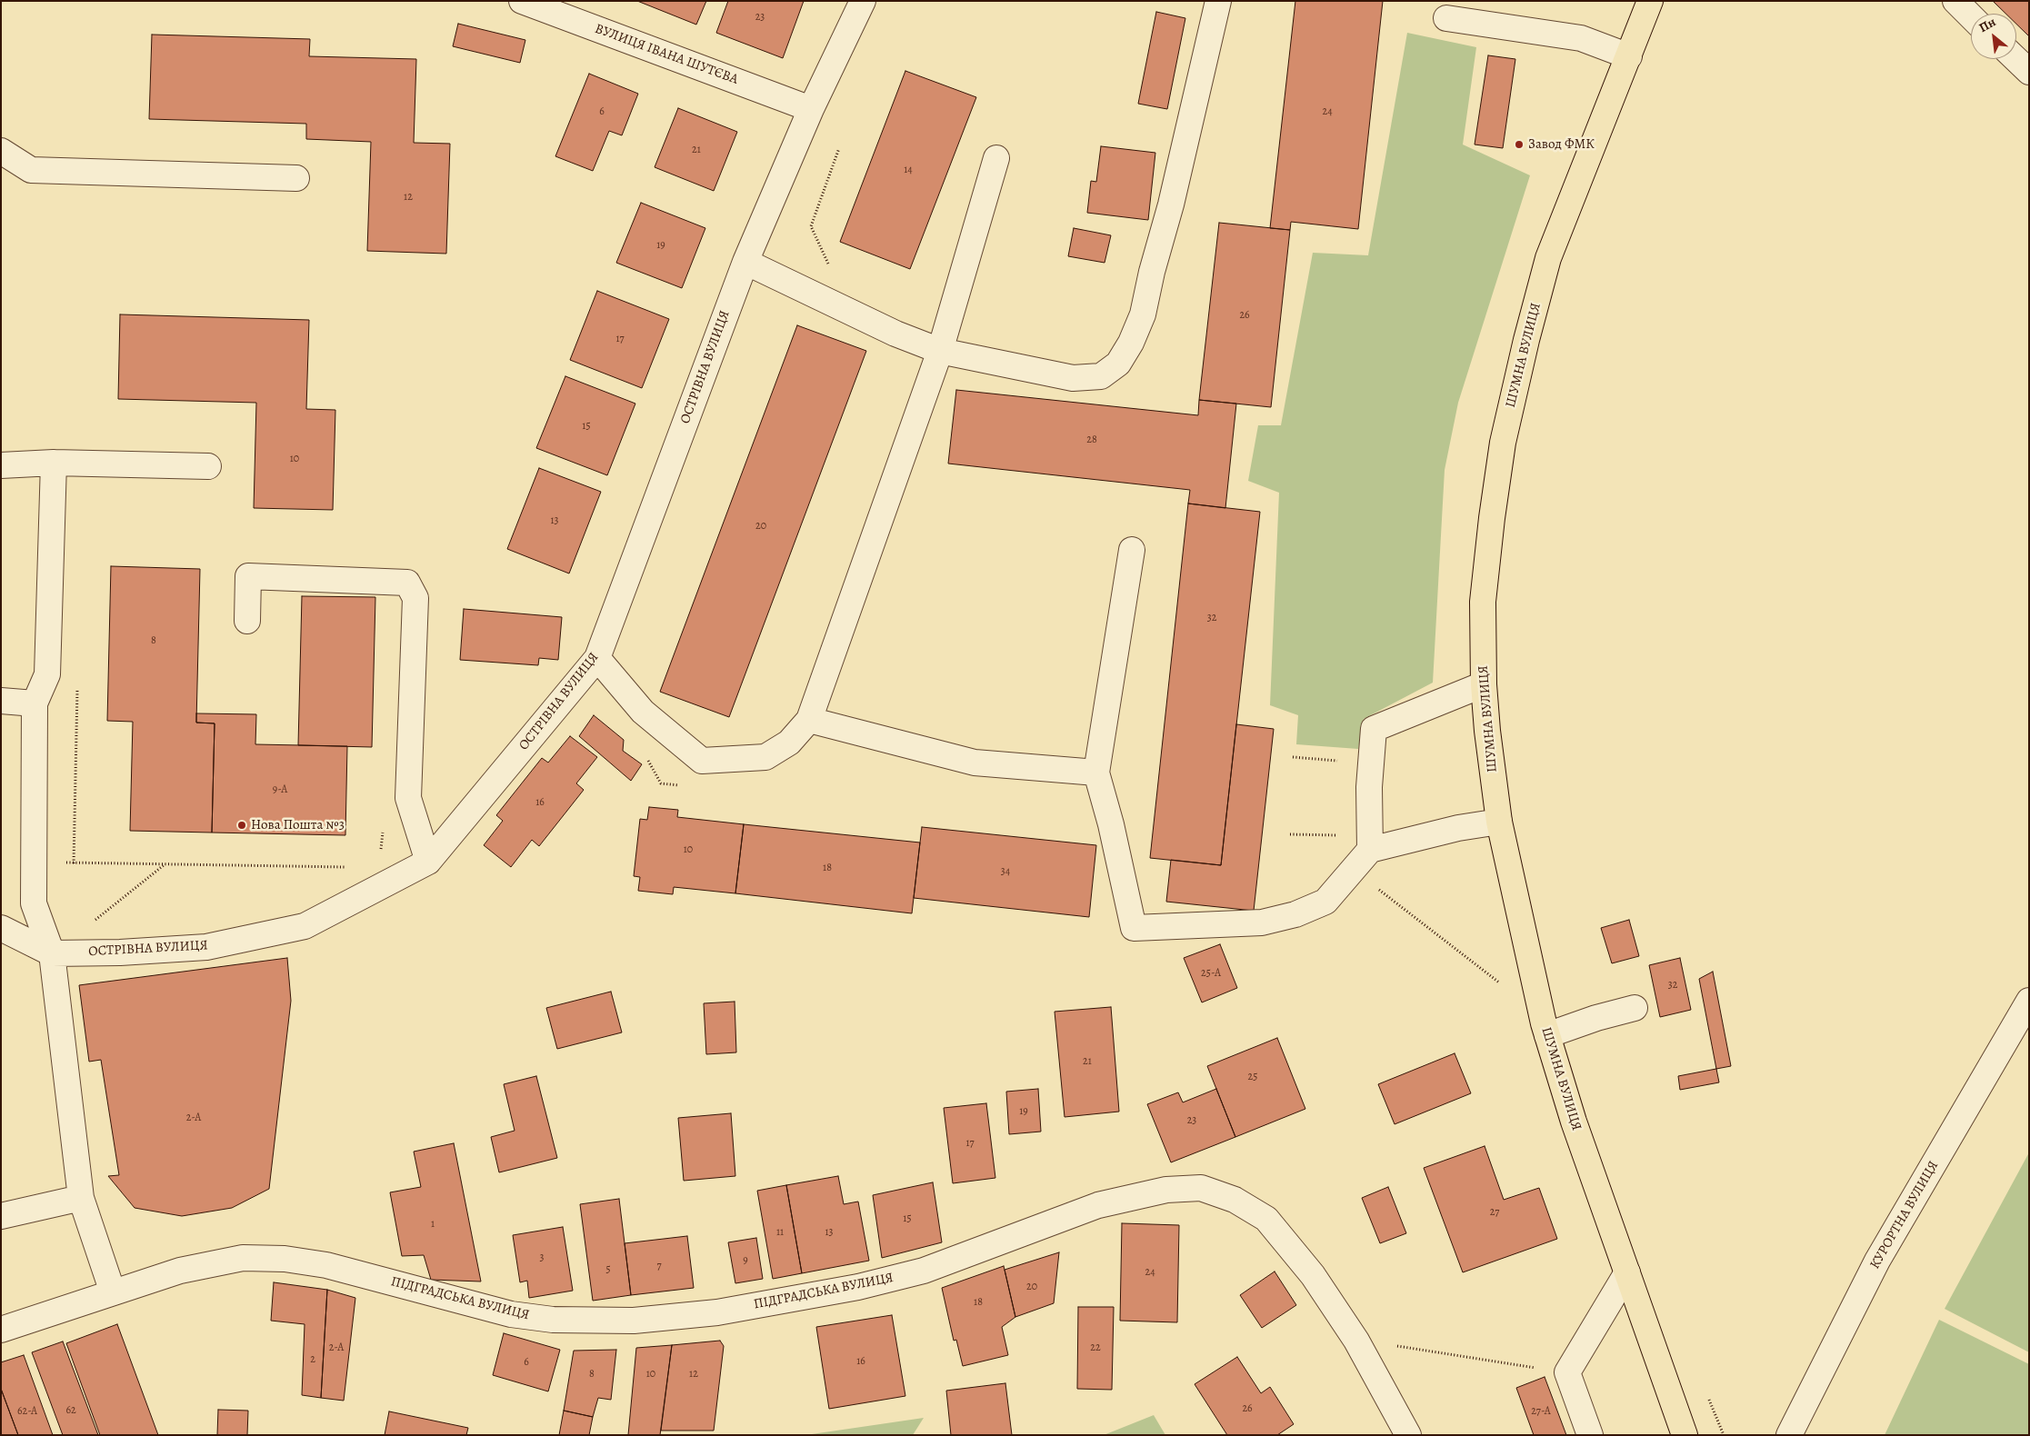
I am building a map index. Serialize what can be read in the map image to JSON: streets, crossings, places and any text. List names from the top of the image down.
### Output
{
  "streets": {
    "main road": ["ШУМНА ВУЛИЦЯ"],
    "street": [
      "ВУЛИЦЯ ІВАНА ШУТЄВА",
      "ОСТРІВНА ВУЛИЦЯ",
      "КУРОРТНА ВУЛИЦЯ",
      "ПІДГРАДСЬКА ВУЛИЦЯ"
    ]
  },
  "crossings": [
    ["ВУЛИЦЯ ІВАНА ШУТЄВА", "ОСТРІВНА ВУЛИЦЯ"]
  ],
  "places": ["Завод ФМК", "Нова Пошта №3"],
  "house_numbers": [
    "23",
    "6",
    "24",
    "21",
    "14",
    "12",
    "19",
    "26",
    "17",
    "15",
    "28",
    "10",
    "13",
    "20",
    "32",
    "8",
    "9-А",
    "16",
    "10",
    "18",
    "34",
    "25-А",
    "32",
    "21",
    "25",
    "19",
    "2-А",
    "23",
    "17",
    "27",
    "15",
    "1",
    "11",
    "13",
    "3",
    "9",
    "7",
    "5",
    "24",
    "20",
    "18",
    "2-А",
    "22",
    "2",
    "16",
    "6",
    "8",
    "10",
    "12",
    "26",
    "62",
    "62-А",
    "27-А"
  ],
  "north": "top left"
}
